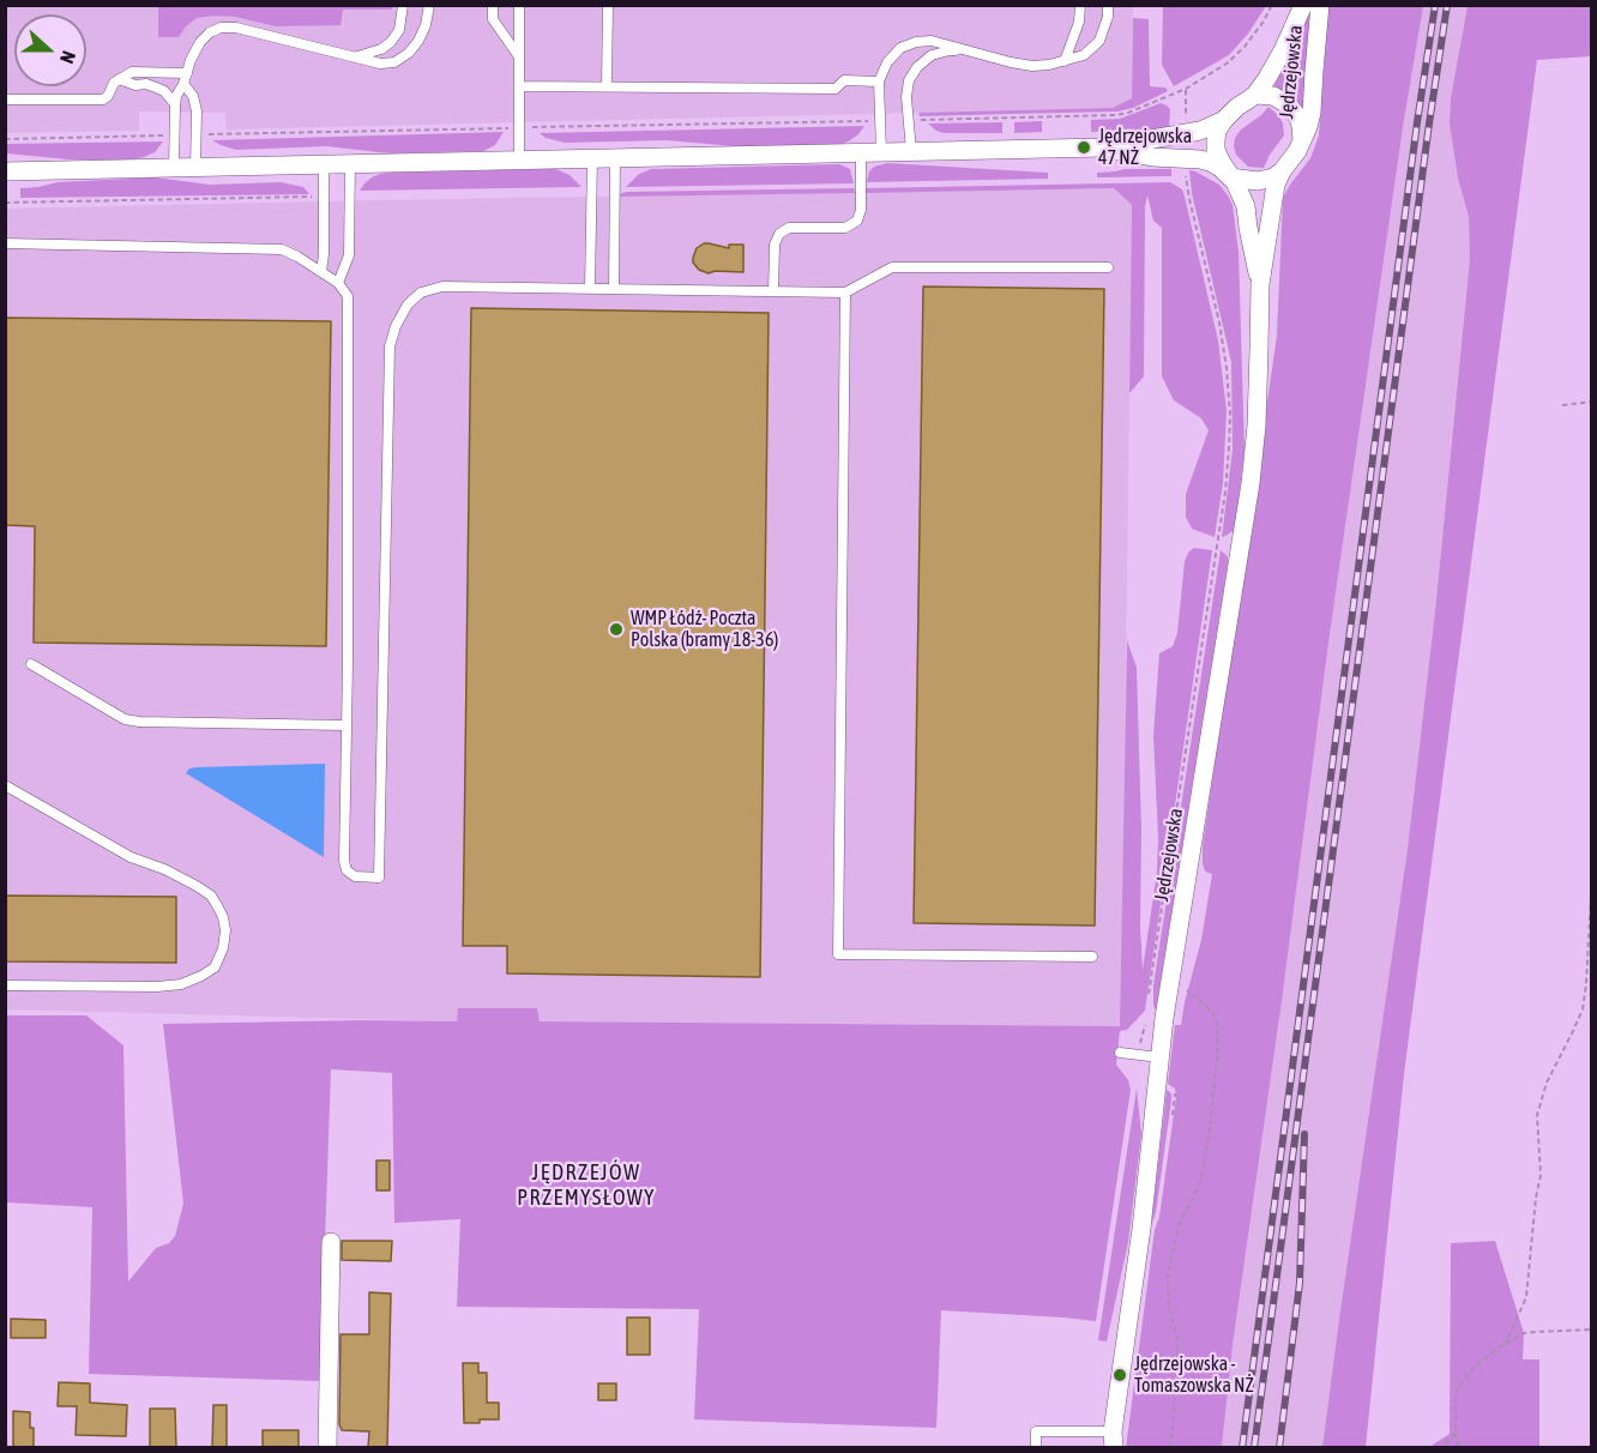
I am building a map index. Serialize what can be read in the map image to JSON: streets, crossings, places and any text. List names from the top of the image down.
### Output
{
  "streets": {
    "street": ["Jędrzejowska"]
  },
  "districts": ["JĘDRZEJÓW PRZEMYSŁOWY"],
  "places": ["Jędrzejowska 47 NŻ", "WMP Łódź- Poczta Polska (bramy 18-36)", "Jędrzejowska - Tomaszowska NŻ"],
  "north": "right"
}
